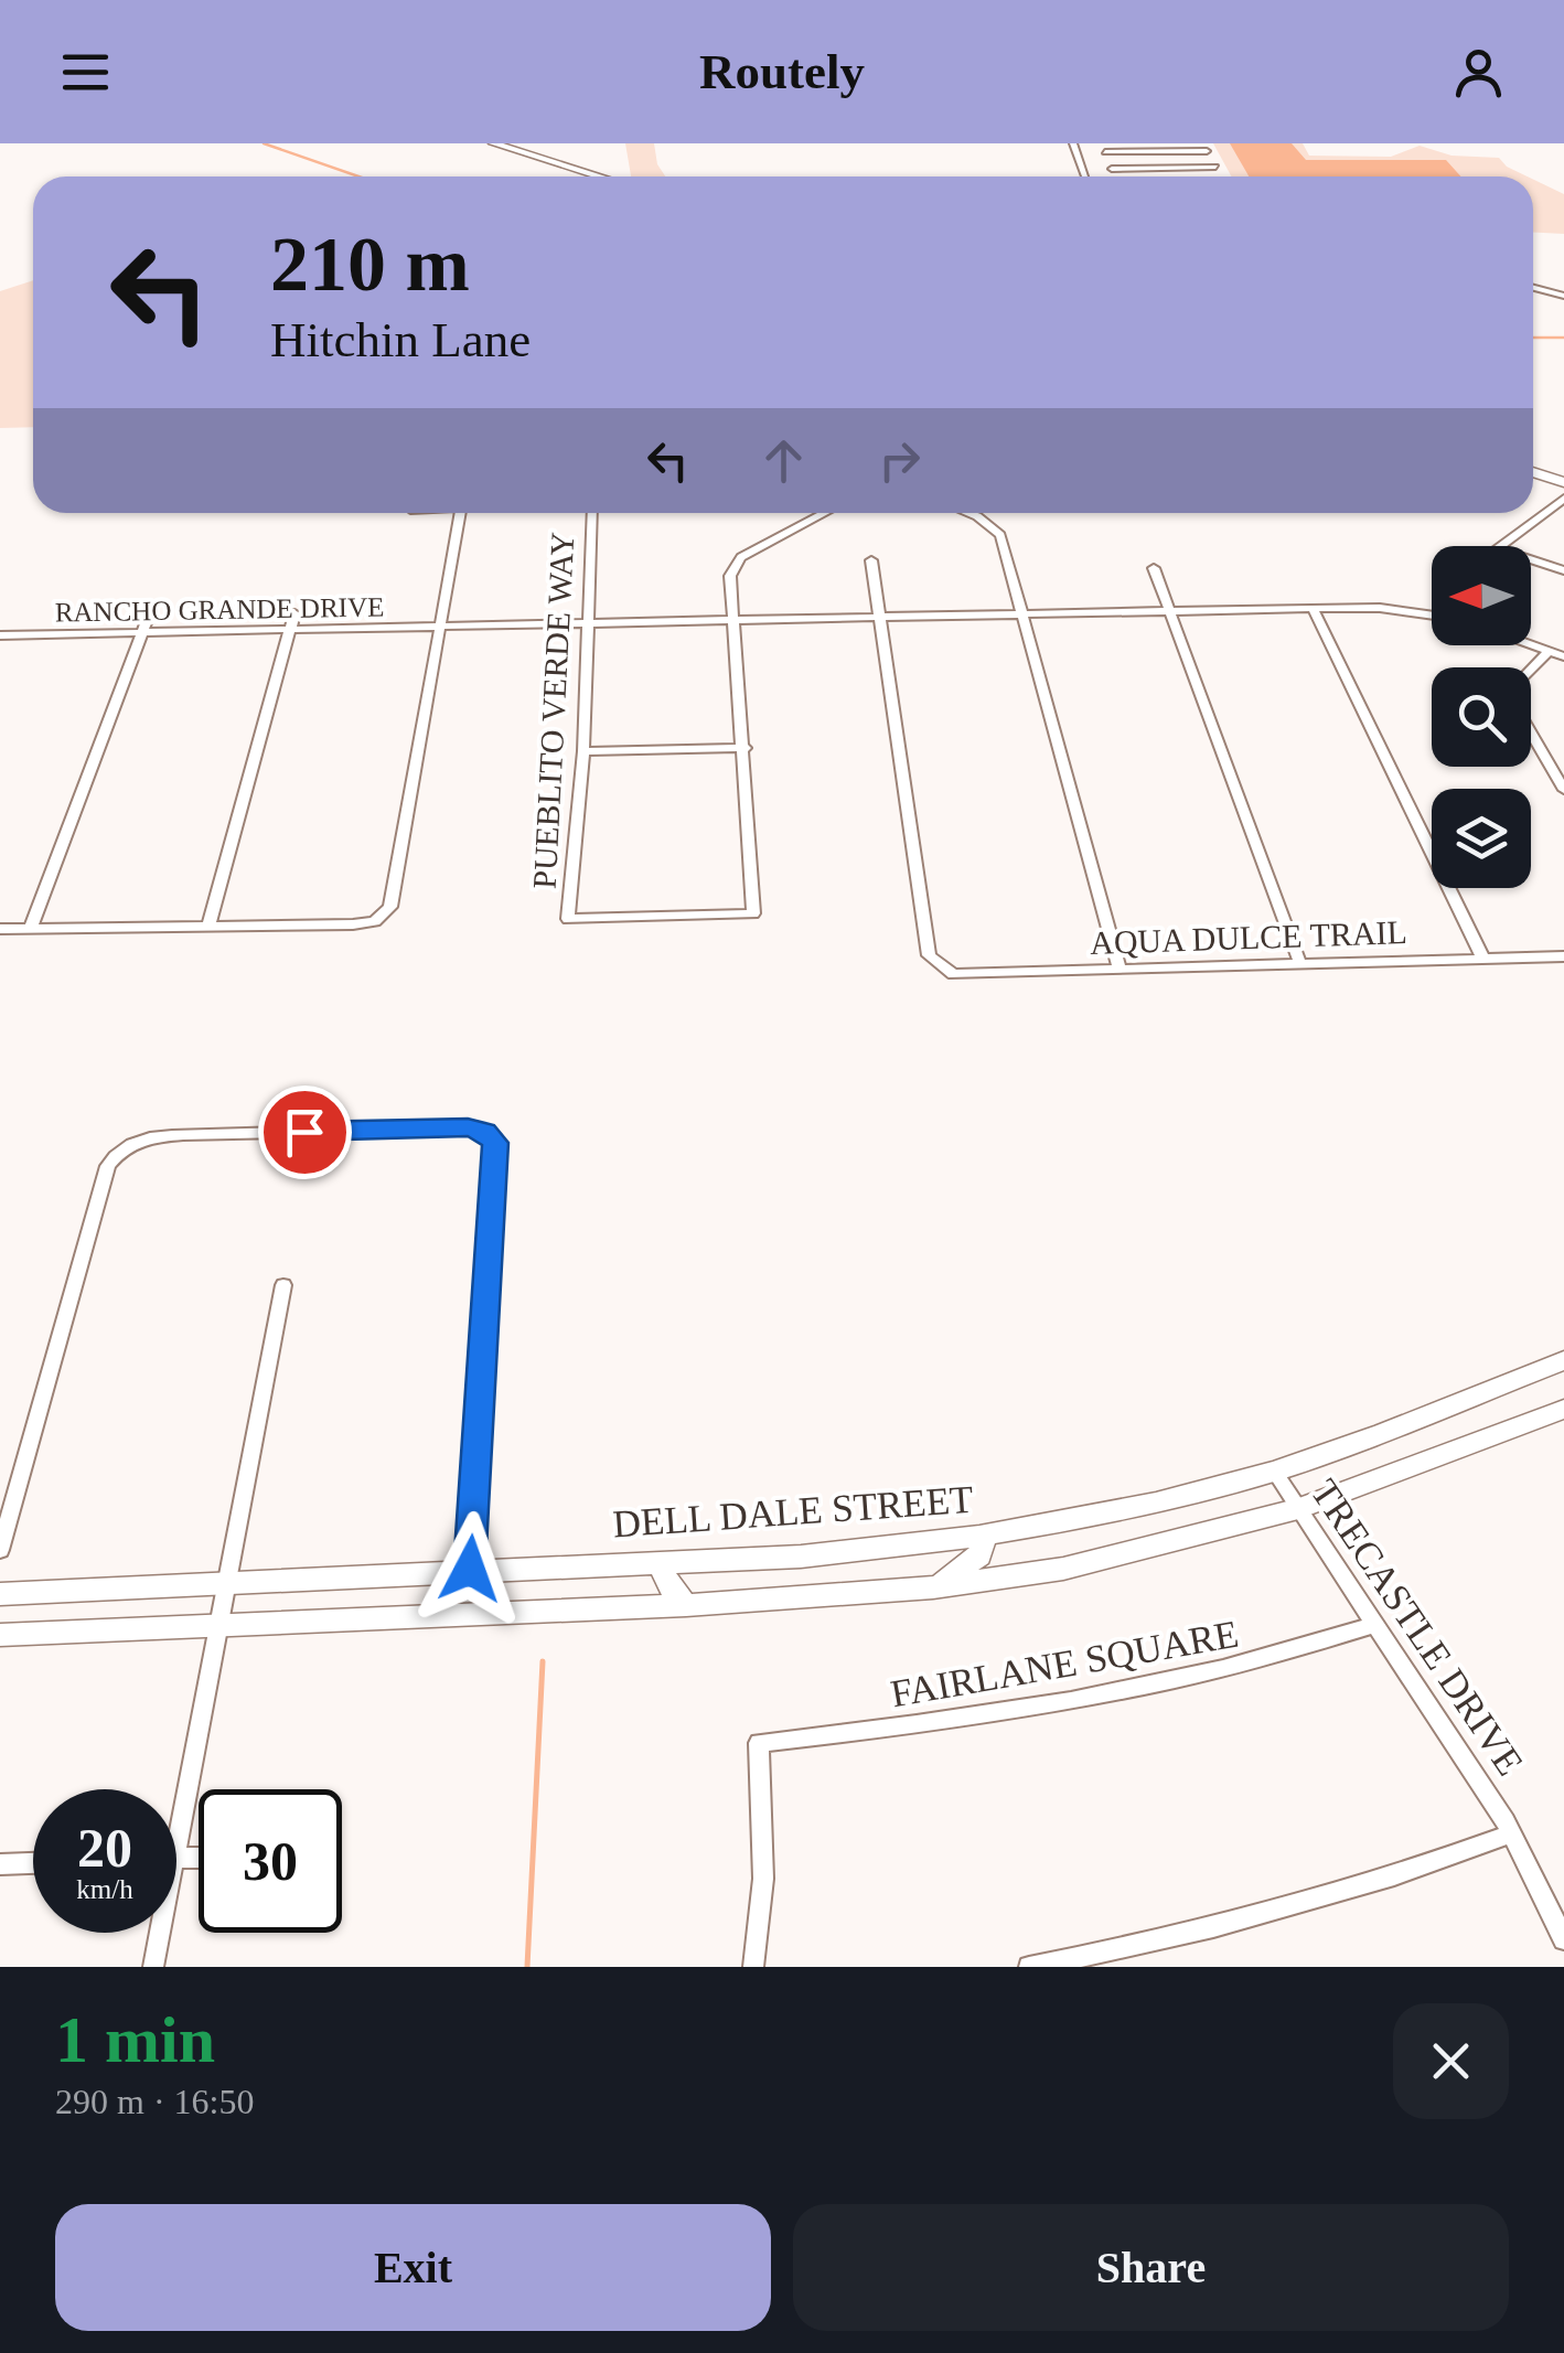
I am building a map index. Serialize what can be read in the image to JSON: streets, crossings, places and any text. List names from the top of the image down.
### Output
{
  "streets": {
    "main road": ["DELL DALE STREET"],
    "street": [
      "RANCHO GRANDE DRIVE",
      "PUEBLITO VERDE WAY",
      "AQUA DULCE TRAIL",
      "TRECASTLE DRIVE",
      "FAIRLANE SQUARE"
    ]
  },
  "crossings": [
    ["RANCHO GRANDE DRIVE", "PUEBLITO VERDE WAY"],
    ["RANCHO GRANDE DRIVE", "AQUA DULCE TRAIL"],
    ["DELL DALE STREET", "TRECASTLE DRIVE"],
    ["TRECASTLE DRIVE", "FAIRLANE SQUARE"]
  ],
  "north": "left",
  "page": {
    "header": "Routely",
    "turn": ["210 m", "Hitchin Lane"],
    "speed": "20 km/h",
    "limit": "30",
    "heading": ["1 min", "290 m · 16:50"],
    "buttons": ["Exit", "Share"]
  }
}
